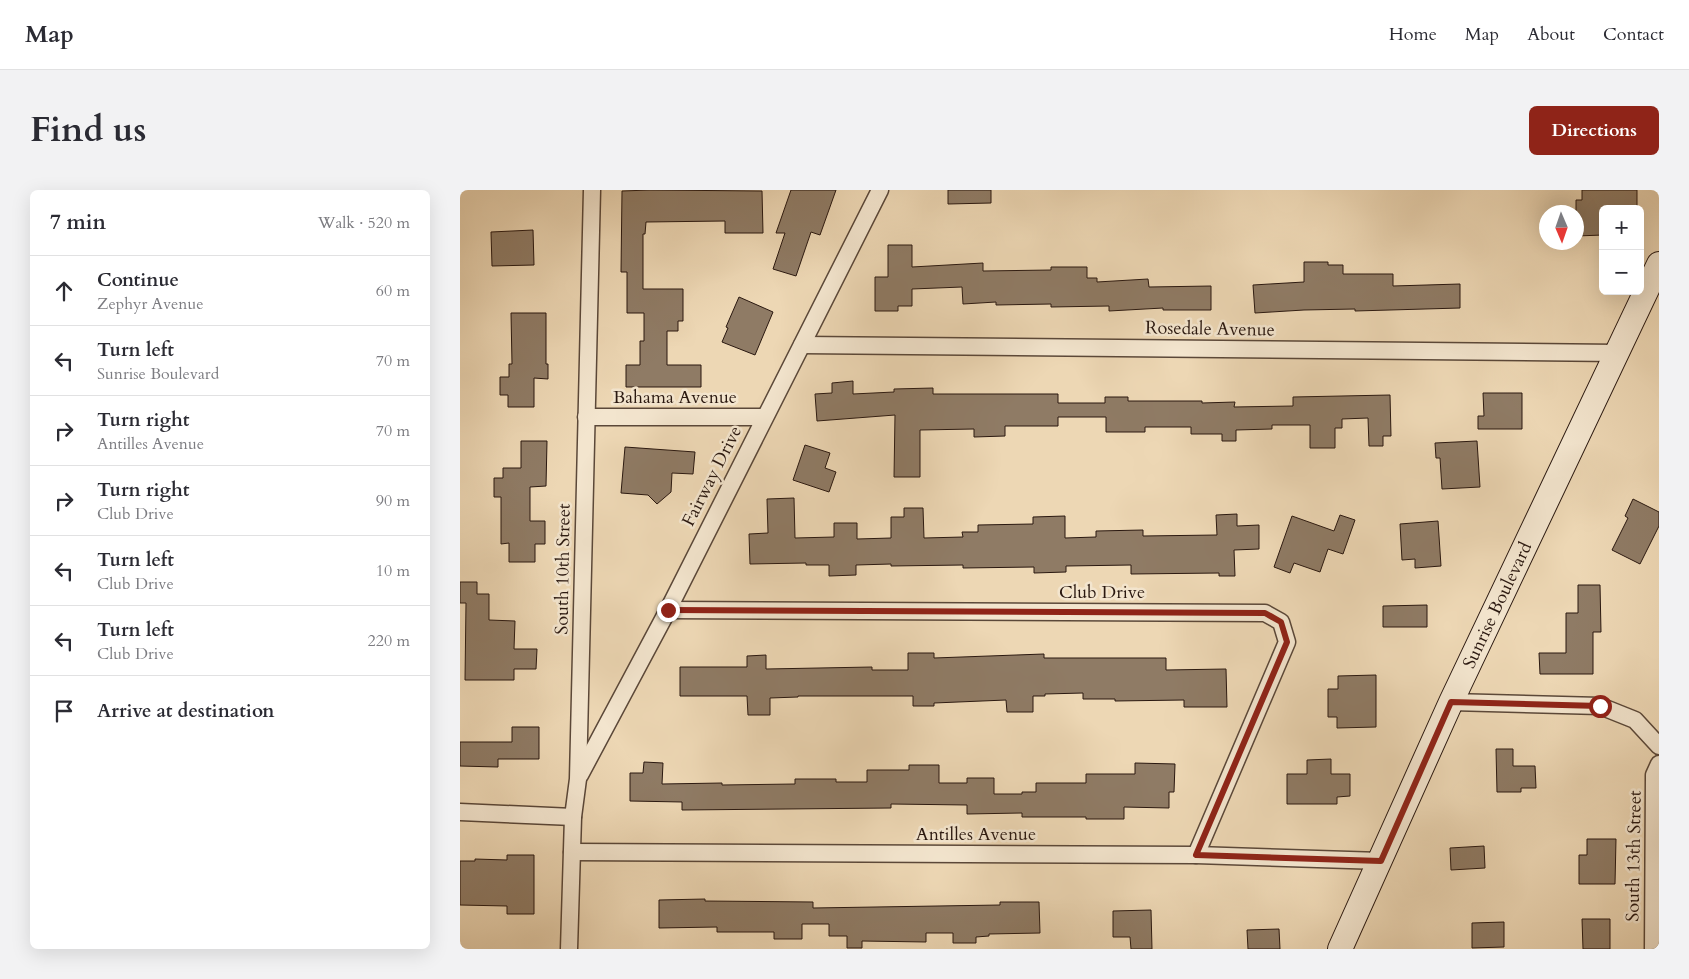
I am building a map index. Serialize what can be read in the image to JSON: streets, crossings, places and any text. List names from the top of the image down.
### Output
{
  "streets": {
    "street": [
      "Rosedale Avenue",
      "Bahama Avenue",
      "Fairway Drive",
      "South 10th Street",
      "Club Drive",
      "Sunrise Boulevard",
      "Antilles Avenue",
      "South 13th Street"
    ]
  },
  "crossings": [
    ["Rosedale Avenue", "Fairway Drive"],
    ["Rosedale Avenue", "Sunrise Boulevard"],
    ["Bahama Avenue", "Fairway Drive"],
    ["Bahama Avenue", "South 10th Street"],
    ["Fairway Drive", "South 10th Street"],
    ["Fairway Drive", "Club Drive"],
    ["South 10th Street", "Antilles Avenue"],
    ["Club Drive", "Antilles Avenue"],
    ["Sunrise Boulevard", "Antilles Avenue"]
  ],
  "north": "bottom",
  "page": {
    "header": "Map",
    "nav": [
      "Home",
      "Map",
      "About",
      "Contact"
    ],
    "title": "Find us",
    "buttons": "Directions",
    "heading": ["7 min", "Walk · 520 m"],
    "map_buttons": ["+", "−"],
    "list": [
      ["Continue", "Zephyr Avenue", "60 m"],
      ["Turn left", "Sunrise Boulevard", "70 m"],
      ["Turn right", "Antilles Avenue", "70 m"],
      ["Turn right", "Club Drive", "90 m"],
      ["Turn left", "Club Drive", "10 m"],
      ["Turn left", "Club Drive", "220 m"],
      "Arrive at destination"
    ]
  }
}
